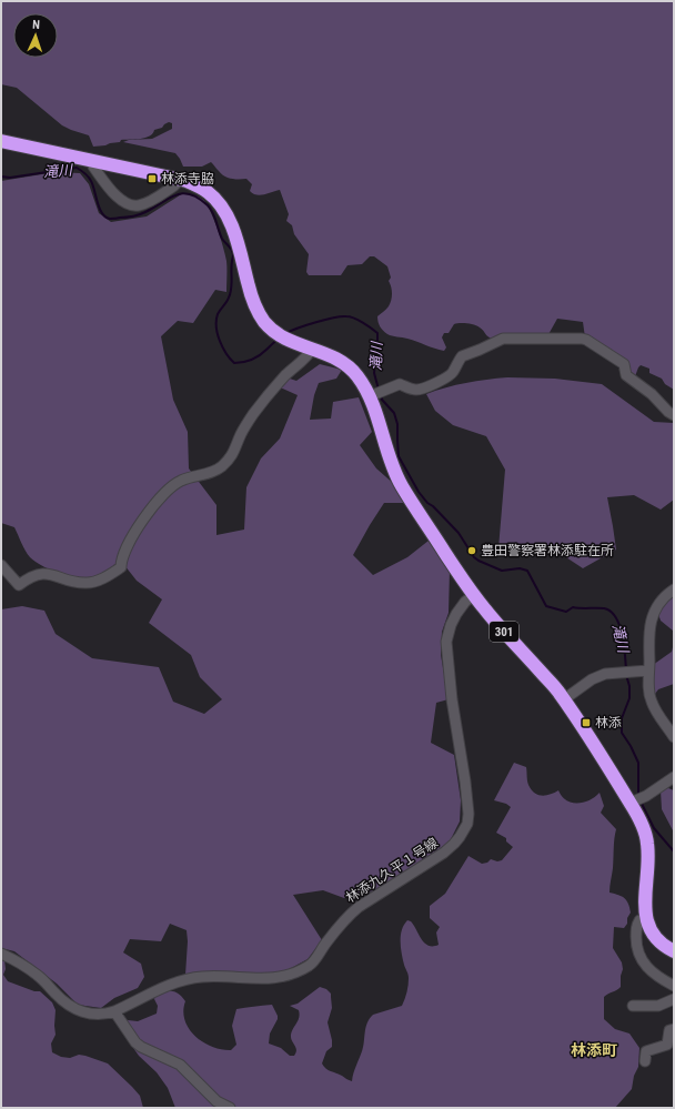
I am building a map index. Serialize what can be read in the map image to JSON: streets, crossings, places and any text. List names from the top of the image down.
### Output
{
  "streets": {
    "highway": ["301"],
    "street": ["林添九久平１号線"]
  },
  "crossings": [
    ["301", "林添九久平１号線"]
  ],
  "districts": ["林添町"],
  "water": ["滝川"],
  "places": {
    "transit": ["林添寺脇", "林添"],
    "other": ["豊田警察署林添駐在所"]
  },
  "north": "top"
}
